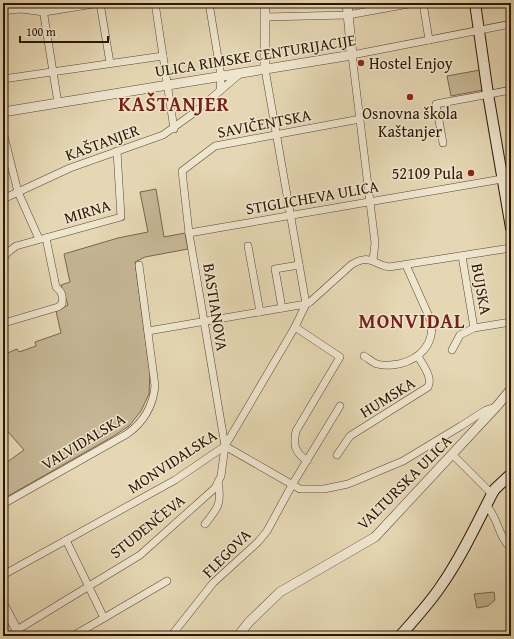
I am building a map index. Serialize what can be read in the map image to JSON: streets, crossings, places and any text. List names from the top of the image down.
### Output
{
  "streets": {
    "street": [
      "ULICA RIMSKE CENTURIJACIJE",
      "SAVIČENTSKA",
      "KAŠTANJER",
      "STIGLICHEVA ULICA",
      "MIRNA",
      "BUJSKA",
      "BASTIANOVA",
      "HUMSKA",
      "VALVIDALSKA",
      "MONVIDALSKA",
      "VALTURSKA ULICA",
      "STUDENČEVA",
      "FLEGOVA"
    ]
  },
  "crossings": [
    ["ULICA RIMSKE CENTURIJACIJE", "KAŠTANJER"],
    ["SAVIČENTSKA", "BASTIANOVA"],
    ["KAŠTANJER", "MIRNA"],
    ["STIGLICHEVA ULICA", "BASTIANOVA"],
    ["BASTIANOVA", "MONVIDALSKA"],
    ["BASTIANOVA", "STUDENČEVA"],
    ["MONVIDALSKA", "STUDENČEVA"]
  ],
  "districts": ["KAŠTANJER", "MONVIDAL"],
  "places": ["Hostel Enjoy", "Osnovna škola Kaštanjer", "52109 Pula"],
  "scale_bar": "100 m"
}
